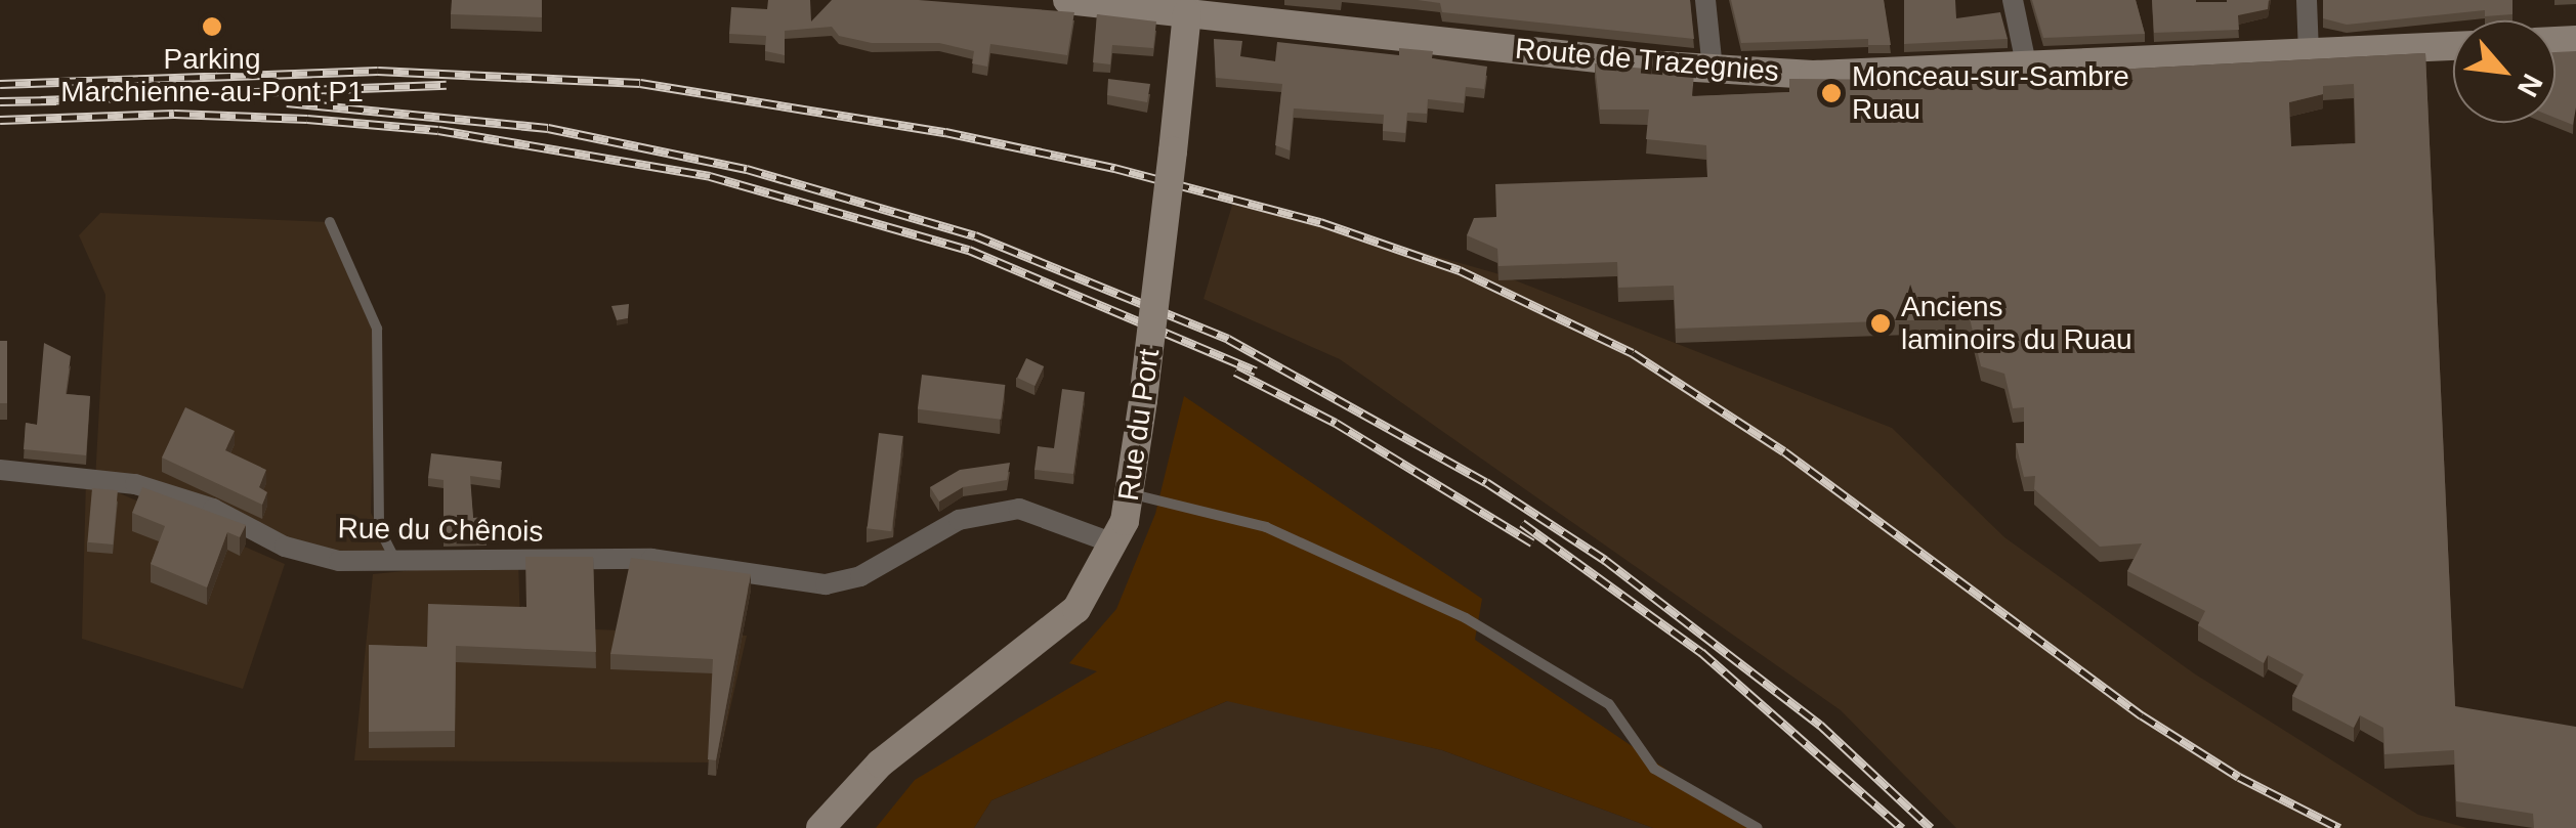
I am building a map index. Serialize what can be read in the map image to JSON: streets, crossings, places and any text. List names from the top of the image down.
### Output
{
  "streets": {
    "main road": ["Route de Trazegnies", "Rue du Port"],
    "street": ["Rue du Chênois"]
  },
  "crossings": [
    ["Route de Trazegnies", "Rue du Port"],
    ["Rue du Port", "Rue du Chênois"]
  ],
  "places": ["Parking Marchienne-au-Pont P1", "Monceau-sur-Sambre Ruau", "Anciens laminoirs du Ruau"],
  "north": "bottom right"
}
